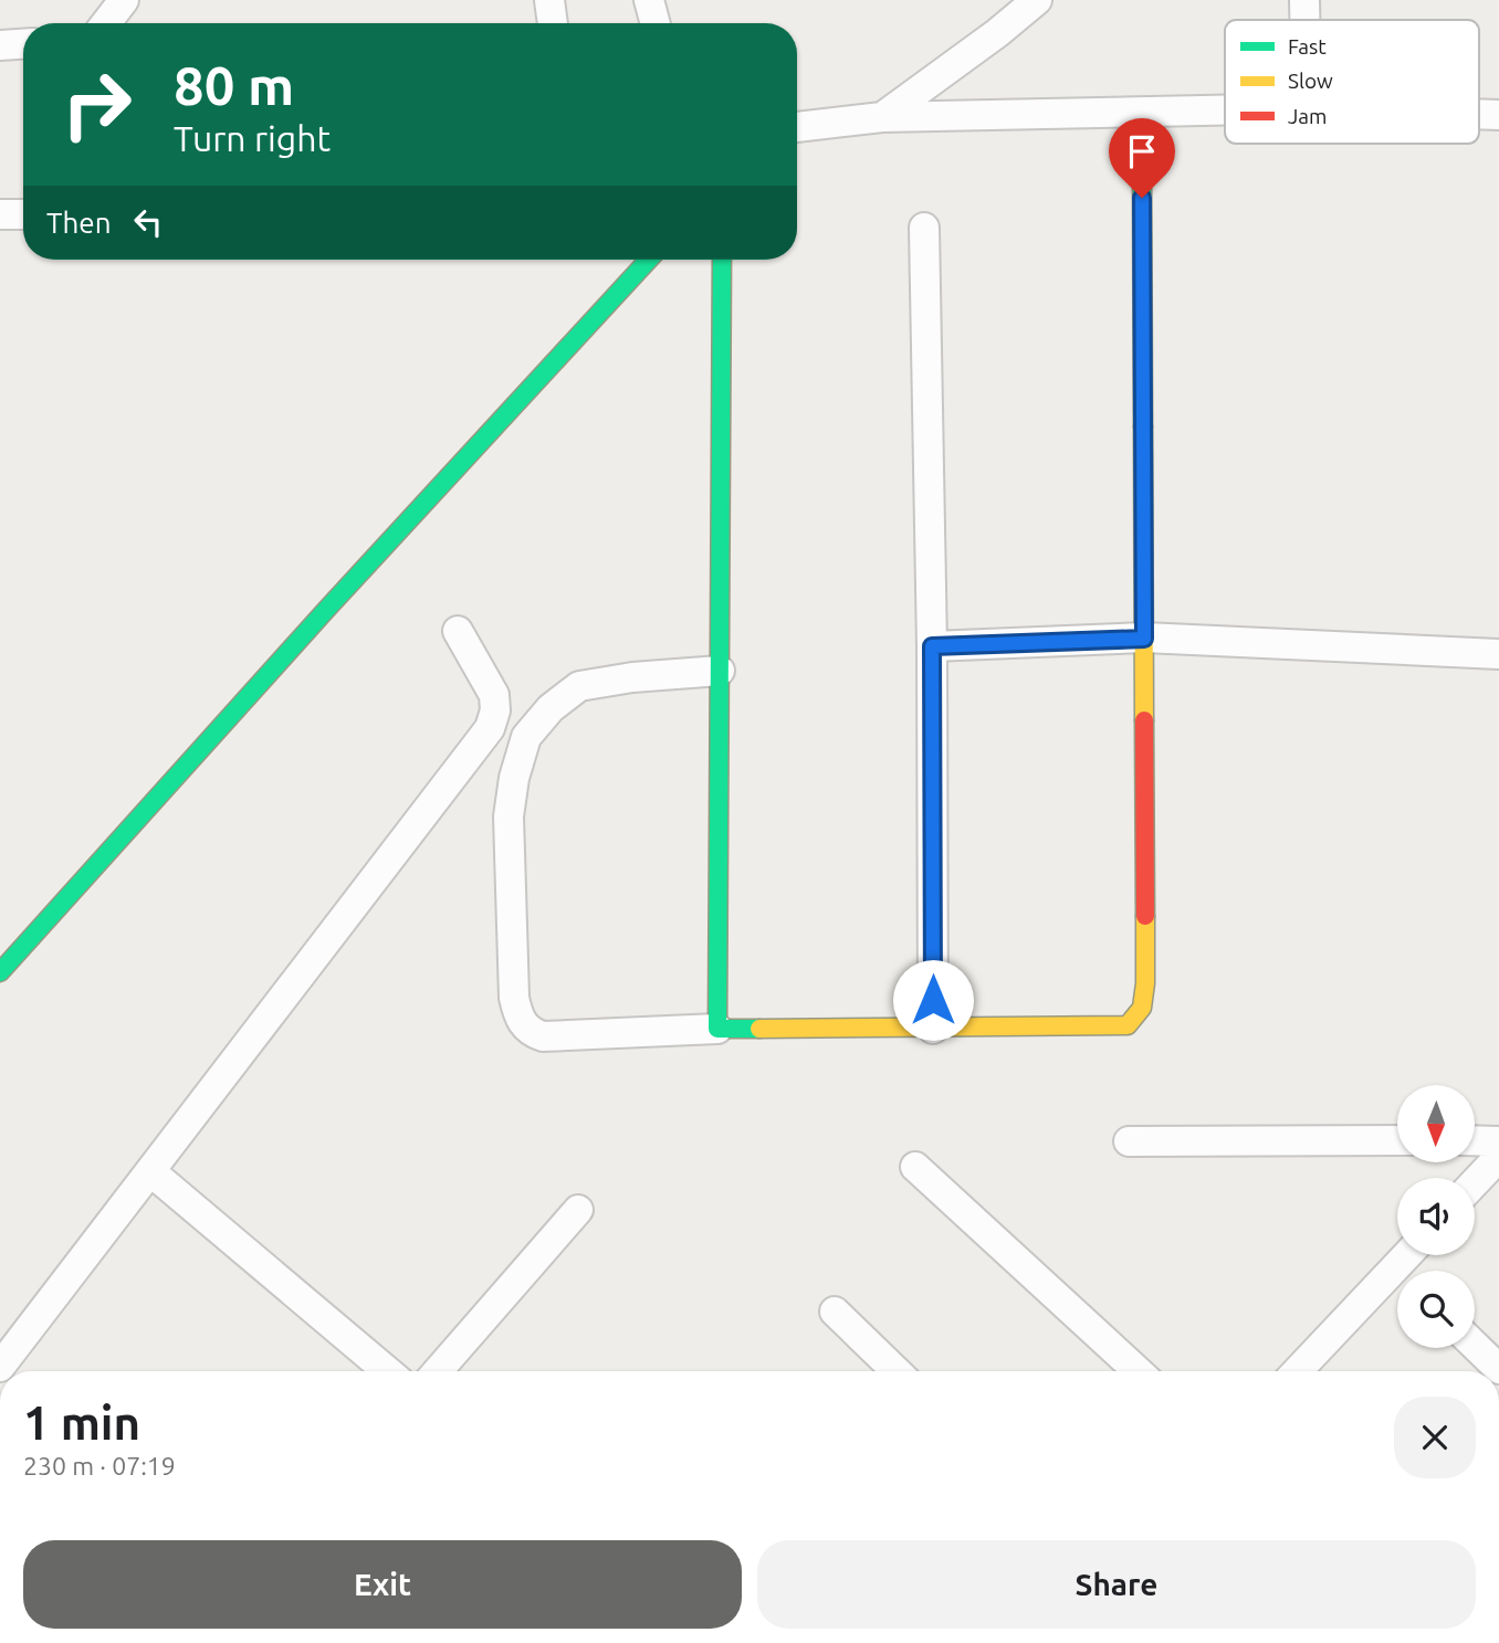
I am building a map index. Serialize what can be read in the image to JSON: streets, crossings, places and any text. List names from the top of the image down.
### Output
{
  "legend": ["Fast", "Slow", "Jam"],
  "north": "bottom",
  "page": {
    "turn": ["80 m", "Turn right"],
    "then": "Then",
    "heading": ["1 min", "230 m · 07:19"],
    "buttons": ["Exit", "Share"]
  }
}
